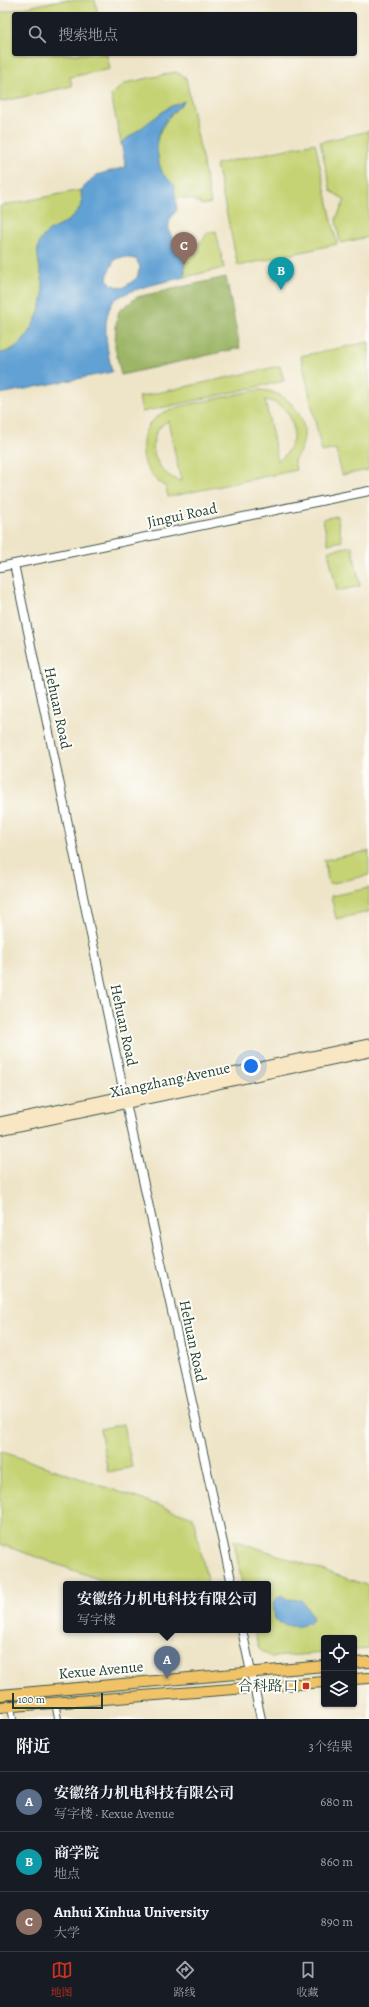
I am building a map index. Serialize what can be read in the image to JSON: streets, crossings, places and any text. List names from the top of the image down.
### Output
{
  "streets": {
    "main road": ["Xiangzhang Avenue", "Kexue Avenue"],
    "street": ["Jingui Road", "Hehuan Road"]
  },
  "crossings": [
    ["Jingui Road", "Hehuan Road"],
    ["Hehuan Road", "Xiangzhang Avenue"]
  ],
  "places": {
    "transit": ["合科路口"]
  },
  "scale_bar": "100 m",
  "page": {
    "search": "搜索地点",
    "pins": ["C", "B", "A"],
    "popup": ["安徽络力机电科技有限公司", "写字楼"],
    "scale": "100 m",
    "heading": ["附近", "3个结果"],
    "list": [
      {
        "mark": "A",
        "name": "安徽络力机电科技有限公司",
        "note": "写字楼 · Kexue Avenue",
        "value": "680 m"
      },
      {
        "mark": "B",
        "name": "商学院",
        "note": "地点",
        "value": "860 m"
      },
      {
        "mark": "C",
        "name": "Anhui Xinhua University",
        "note": "大学",
        "value": "890 m"
      }
    ],
    "nav": ["地图", "路线", "收藏"]
  }
}
